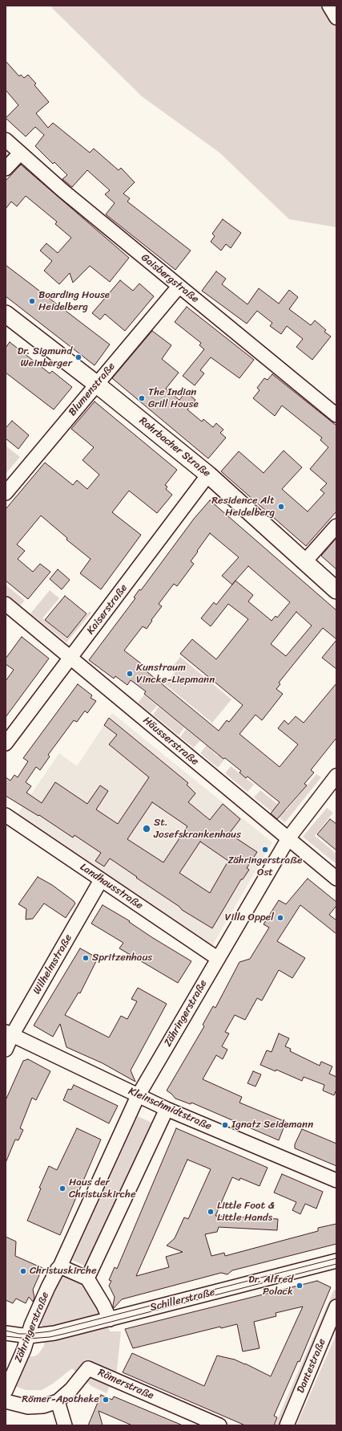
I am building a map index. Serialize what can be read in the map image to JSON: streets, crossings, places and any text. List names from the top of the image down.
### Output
{
  "streets": {
    "main road": ["Rohrbacher Straße"],
    "street": [
      "Gaisbergstraße",
      "Blumenstraße",
      "Kaiserstraße",
      "Häusserstraße",
      "Landhausstraße",
      "Wilhelmstraße",
      "Zähringerstraße",
      "Kleinschmidtstraße",
      "Schillerstraße",
      "Dantestraße",
      "Römerstraße"
    ]
  },
  "crossings": [
    ["Gaisbergstraße", "Blumenstraße"],
    ["Blumenstraße", "Rohrbacher Straße"],
    ["Rohrbacher Straße", "Kaiserstraße"],
    ["Kaiserstraße", "Häusserstraße"],
    ["Häusserstraße", "Zähringerstraße"],
    ["Landhausstraße", "Wilhelmstraße"],
    ["Landhausstraße", "Zähringerstraße"],
    ["Wilhelmstraße", "Kleinschmidtstraße"],
    ["Zähringerstraße", "Kleinschmidtstraße"],
    ["Zähringerstraße", "Schillerstraße"]
  ],
  "places": [
    "Boarding House Heidelberg",
    "Dr. Sigmund Weinberger",
    "The Indian Grill House",
    "Residence Alt Heidelberg",
    "Kunstraum Vincke-Liepmann",
    "St. Josefskrankenhaus",
    "Zähringerstraße Ost",
    "Villa Oppel",
    "Spritzenhaus",
    "Ignatz Seidemann",
    "Haus der Christuskirche",
    "Little Foot & Little Hands",
    "Christuskirche",
    "Dr. Alfred Polack",
    "Römer-Apotheke"
  ]
}
